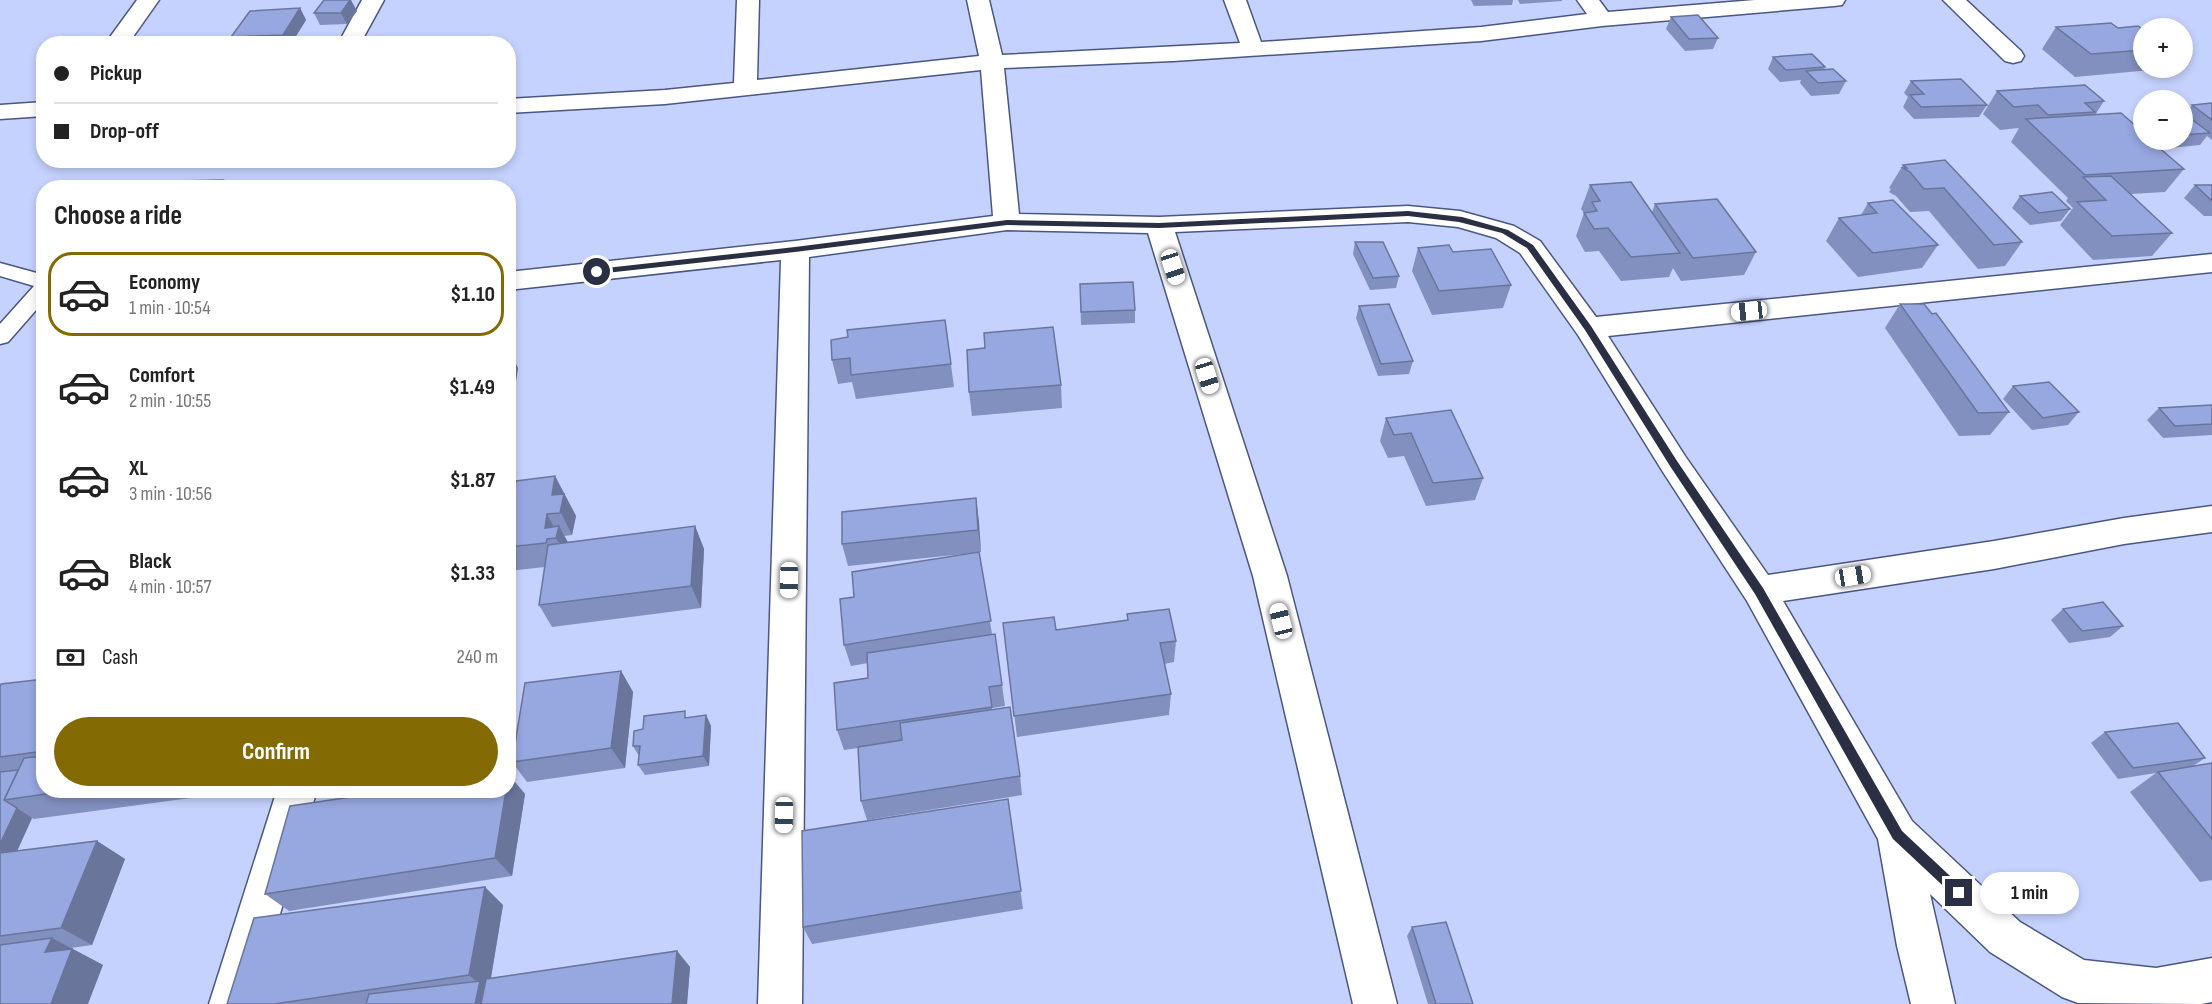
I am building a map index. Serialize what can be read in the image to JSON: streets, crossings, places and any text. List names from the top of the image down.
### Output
{
  "page": {
    "map_buttons": ["+", "−"],
    "banner": ["Pickup", "Drop-off"],
    "heading": "Choose a ride",
    "list": [
      {
        "name": "Economy",
        "note": "1 min · 10:54",
        "value": "$1.10"
      },
      {
        "name": "Comfort",
        "note": "2 min · 10:55",
        "value": "$1.49"
      },
      {
        "name": "XL",
        "note": "3 min · 10:56",
        "value": "$1.87"
      },
      {
        "name": "Black",
        "note": "4 min · 10:57",
        "value": "$1.33"
      }
    ],
    "pay": ["Cash", "240 m"],
    "buttons": "Confirm",
    "bubble": "1 min"
  }
}
